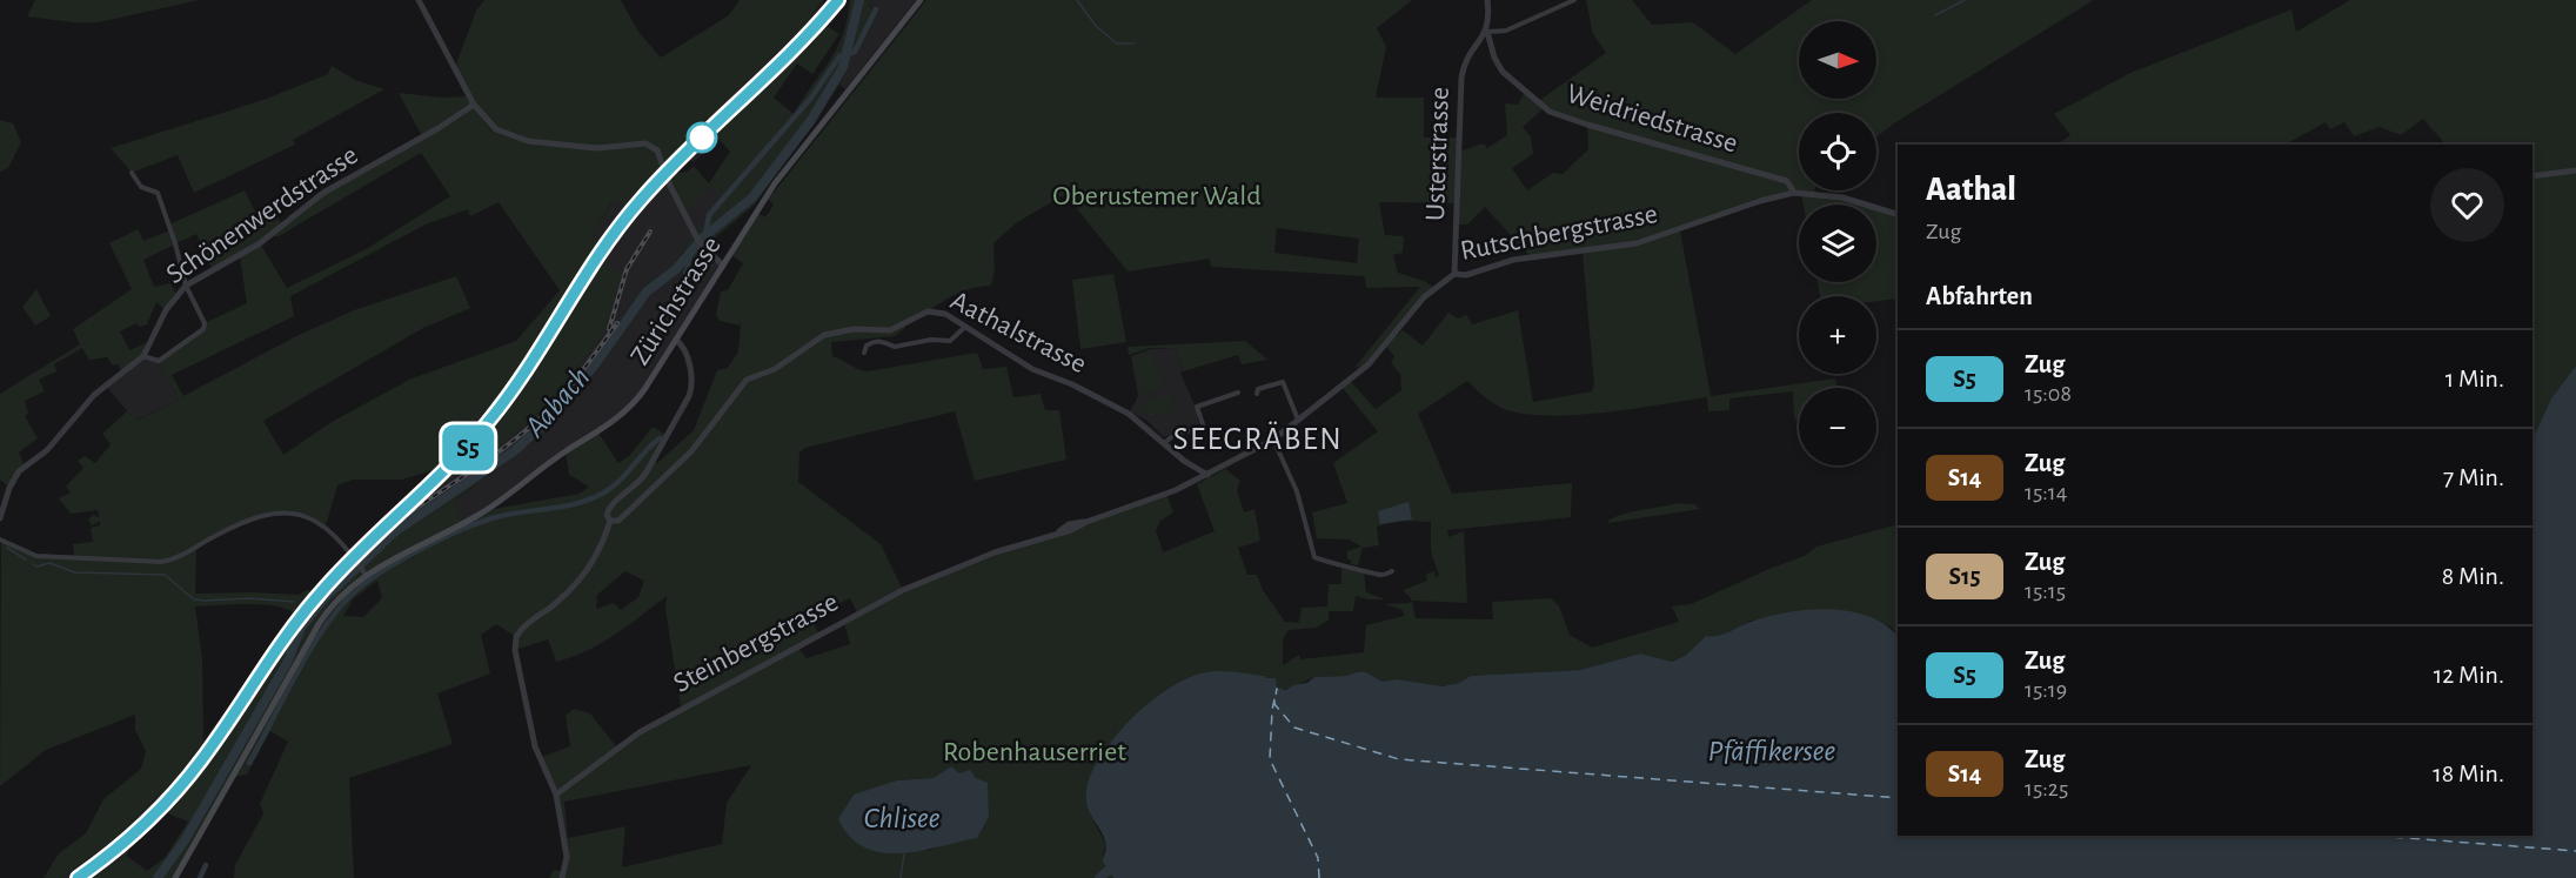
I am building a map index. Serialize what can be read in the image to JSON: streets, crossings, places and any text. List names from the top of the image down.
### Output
{
  "streets": {
    "main road": ["Zürichstrasse"],
    "street": [
      "Weidriedstrasse",
      "Usterstrasse",
      "Schönenwerdstrasse",
      "Rutschbergstrasse",
      "Aathalstrasse",
      "Steinbergstrasse"
    ]
  },
  "crossings": [
    ["Weidriedstrasse", "Usterstrasse"],
    ["Weidriedstrasse", "Rutschbergstrasse"],
    ["Usterstrasse", "Rutschbergstrasse"],
    ["Rutschbergstrasse", "Aathalstrasse"],
    ["Rutschbergstrasse", "Steinbergstrasse"],
    ["Aathalstrasse", "Steinbergstrasse"]
  ],
  "districts": ["SEEGRÄBEN"],
  "water": ["Aabach", "Pfäffikersee", "Chlisee"],
  "parks": ["Oberustemer Wald", "Robenhauserriet"],
  "north": "right",
  "page": {
    "on_map": "S5",
    "map_buttons": ["+", "−"],
    "heading": [
      ["Aathal", "Zug"],
      "Abfahrten"
    ],
    "list": [
      {
        "mark": "S5",
        "name": "Zug",
        "note": "15:08",
        "value": "1 Min."
      },
      {
        "mark": "S14",
        "name": "Zug",
        "note": "15:14",
        "value": "7 Min."
      },
      {
        "mark": "S15",
        "name": "Zug",
        "note": "15:15",
        "value": "8 Min."
      },
      {
        "mark": "S5",
        "name": "Zug",
        "note": "15:19",
        "value": "12 Min."
      },
      {
        "mark": "S14",
        "name": "Zug",
        "note": "15:25",
        "value": "18 Min."
      }
    ]
  }
}
